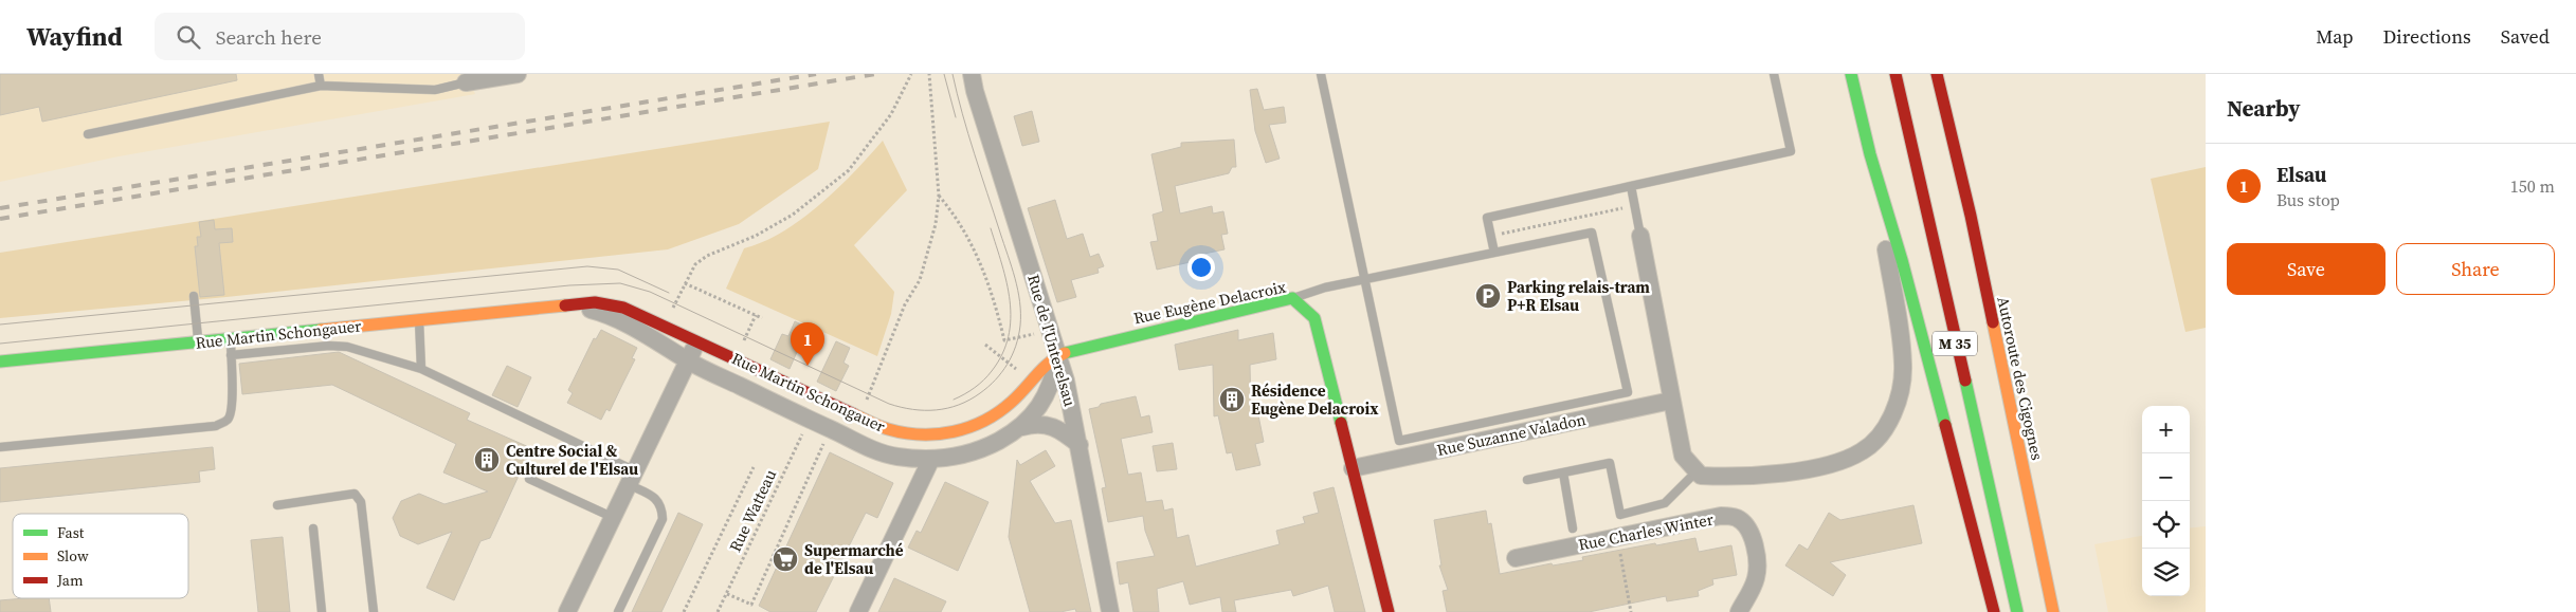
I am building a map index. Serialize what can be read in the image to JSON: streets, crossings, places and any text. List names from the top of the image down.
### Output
{
  "streets": {
    "main road": [
      "Rue Eugène Delacroix",
      "Rue Martin Schongauer",
      "M 35",
      "Autoroute des Cigognes"
    ],
    "street": ["Rue de l'Unterelsau", "Rue Suzanne Valadon", "Rue Charles Winter"],
    "path": ["Rue Watteau"]
  },
  "crossings": [
    ["Rue Eugène Delacroix", "Rue Martin Schongauer"],
    ["Rue Eugène Delacroix", "Rue de l'Unterelsau"],
    ["Rue Eugène Delacroix", "Rue Suzanne Valadon"],
    ["Rue Martin Schongauer", "Rue de l'Unterelsau"],
    ["Rue Martin Schongauer", "Rue Watteau"]
  ],
  "places": {
    "parking": ["Parking relais-tram P+R Elsau"],
    "building": ["Résidence Eugène Delacroix", "Centre Social & Culturel de l'Elsau"],
    "supermarket": ["Supermarché de l'Elsau"]
  },
  "legend": ["Fast", "Slow", "Jam"],
  "page": {
    "header": "Wayfind",
    "search": "Search here",
    "nav": ["Map", "Directions", "Saved"],
    "heading": "Nearby",
    "list": [
      {
        "mark": "1",
        "name": "Elsau",
        "note": "Bus stop",
        "value": "150 m"
      }
    ],
    "buttons": ["Save", "Share"],
    "pins": "1",
    "map_buttons": ["+", "−"]
  }
}
